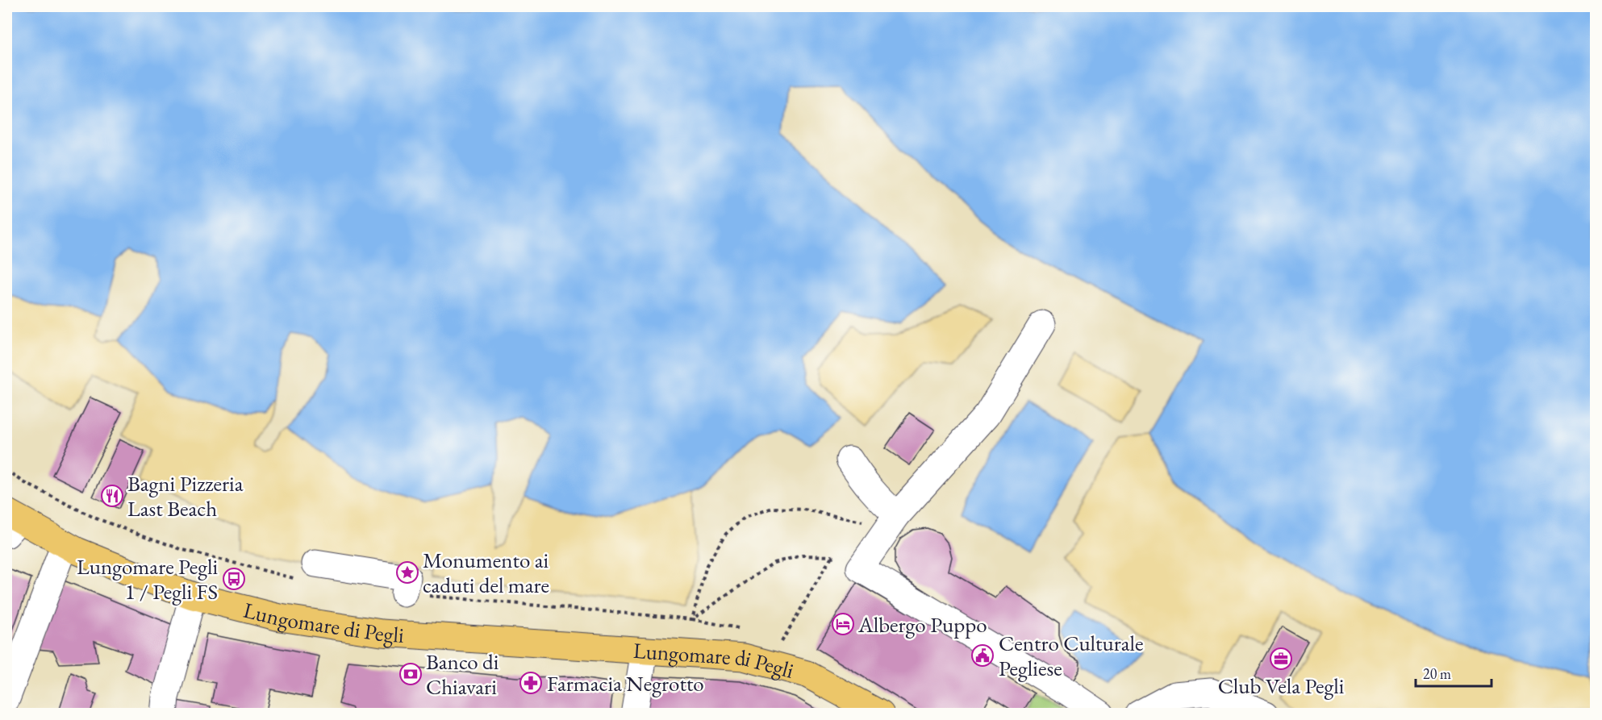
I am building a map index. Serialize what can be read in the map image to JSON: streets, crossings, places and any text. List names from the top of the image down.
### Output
{
  "streets": {
    "main road": ["Lungomare di Pegli"]
  },
  "places": {
    "restaurant": ["Bagni Pizzeria Last Beach"],
    "place": ["Monumento ai caduti del mare"],
    "bus stop": ["Lungomare Pegli 1 / Pegli FS"],
    "hotel": ["Albergo Puppo"],
    "public building": ["Centro Culturale Pegliese"],
    "office": ["Club Vela Pegli"],
    "bank": ["Banco di Chiavari"],
    "pharmacy": ["Farmacia Negrotto"]
  },
  "scale_bar": "20 m"
}
